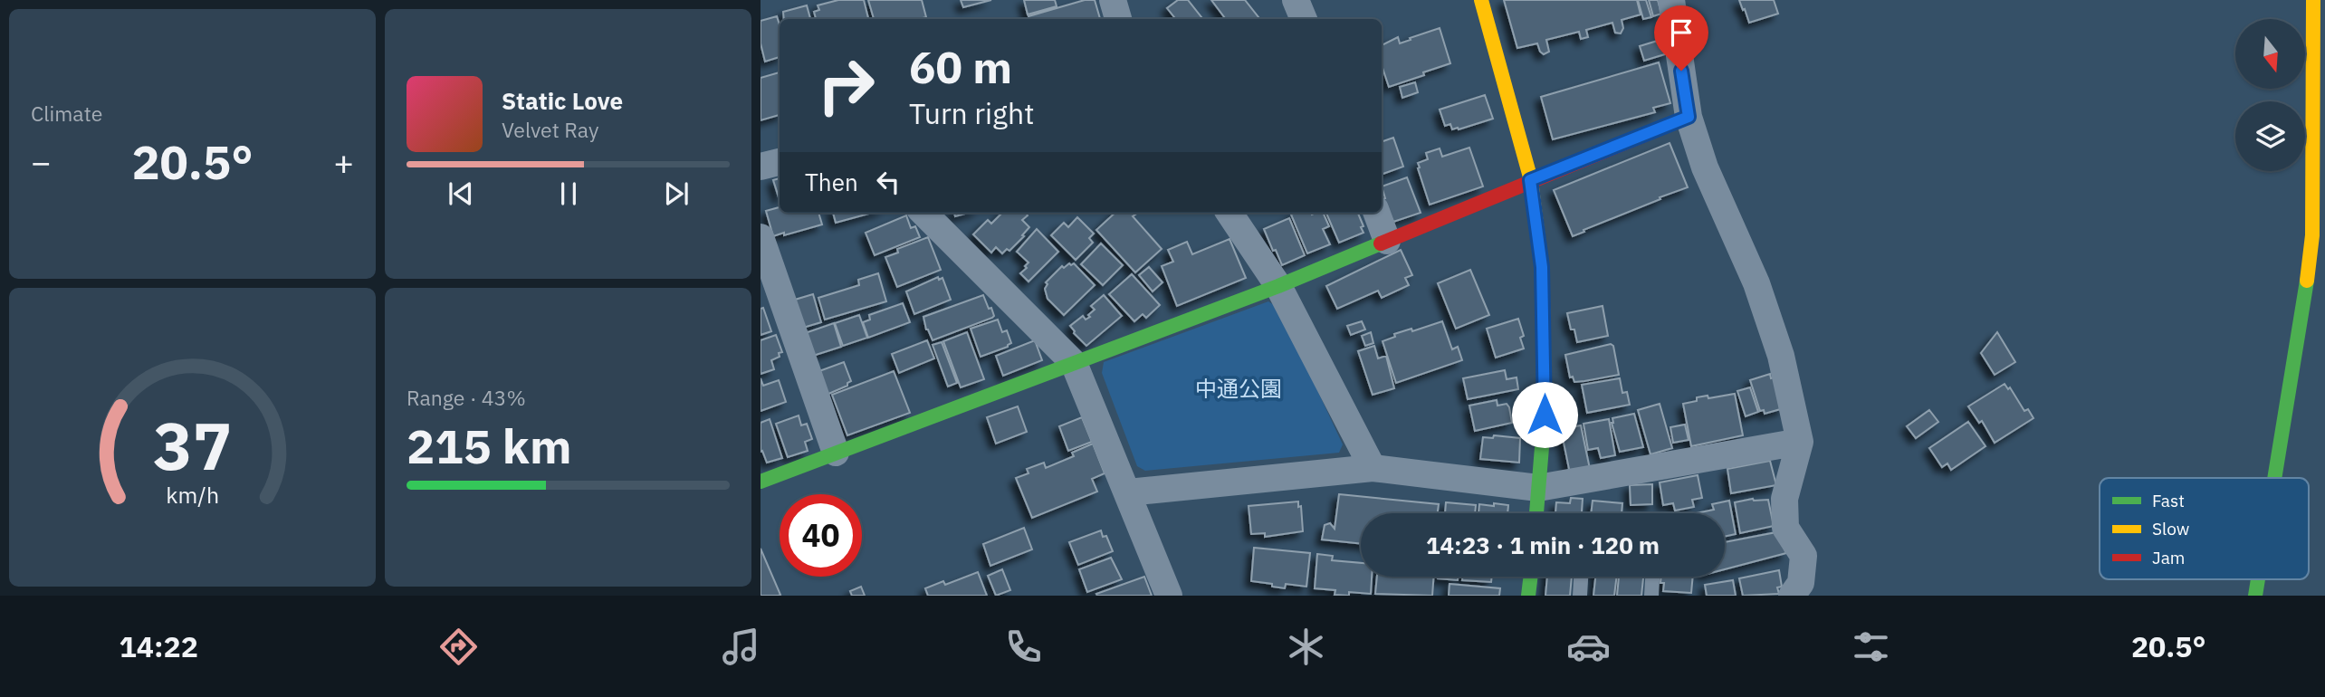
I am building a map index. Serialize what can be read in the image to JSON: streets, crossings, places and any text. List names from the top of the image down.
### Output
{
  "parks": ["中通公園"],
  "legend": ["Fast", "Slow", "Jam"],
  "north": "bottom",
  "page": {
    "tile": [
      "Climate",
      ["Range · 43%", "215 km"]
    ],
    "turn": ["60 m", "Turn right"],
    "song": ["Static Love", "Velvet Ray"],
    "heat": ["−", "20.5°", "+"],
    "then": "Then",
    "limit": "40",
    "trip": "14:23 · 1 min · 120 m",
    "tabs": ["14:22", "20.5°"],
    "gauge": ["37", "km/h"]
  }
}
